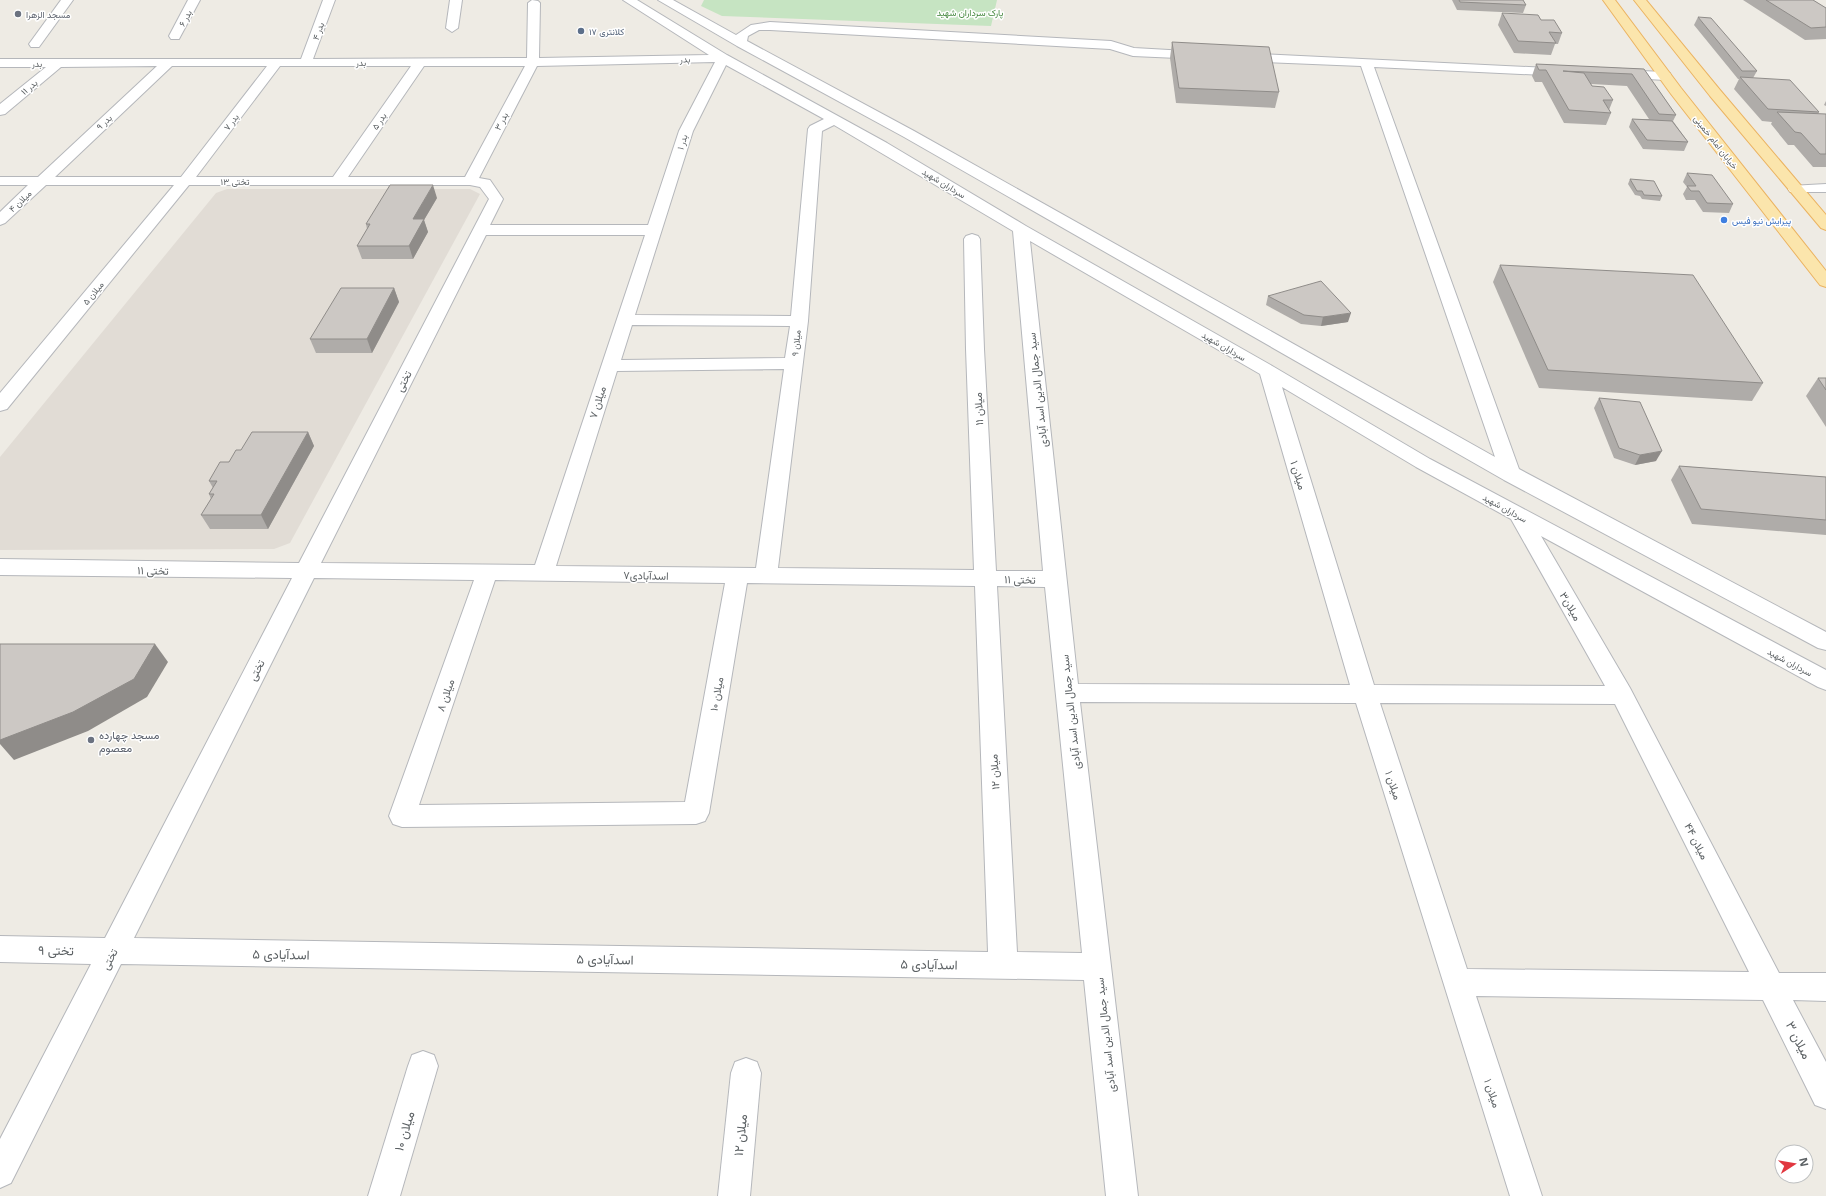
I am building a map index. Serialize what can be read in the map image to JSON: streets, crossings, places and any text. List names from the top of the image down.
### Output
{
  "streets": {
    "main road": ["خیابان امام خمینی"],
    "street": [
      "بدر ۶",
      "بدر ۴",
      "بدر",
      "بدر ۱۱",
      "بدر ۵",
      "بدر ۳",
      "بدر ۹",
      "بدر ۷",
      "بدر ۱",
      "تختی ۱۳",
      "سرداران شهید",
      "میلان ۴",
      "میلان ۵",
      "میلان ۹",
      "تختی",
      "سید جمال الدین اسد آبادی",
      "میلان ۷",
      "میلان ۱۱",
      "میلان ۱",
      "تختی ۱۱",
      "اسدآبادی۷",
      "میلان۳",
      "میلان ۱۰",
      "میلان ۸",
      "میلان ۱۲",
      "میلان ۴۴",
      "تختی ۹",
      "اسدآیادی ۵",
      "میلان ۳"
    ]
  },
  "crossings": [
    ["بدر ۴", "بدر"],
    ["بدر", "بدر ۱۱"],
    ["بدر", "بدر ۵"],
    ["بدر", "بدر ۳"],
    ["بدر", "بدر ۹"],
    ["بدر", "بدر ۷"],
    ["بدر", "بدر ۱"],
    ["بدر", "سرداران شهید"],
    ["بدر ۵", "تختی ۱۳"],
    ["بدر ۳", "تختی ۱۳"],
    ["بدر ۳", "تختی"],
    ["بدر ۹", "تختی ۱۳"],
    ["بدر ۹", "میلان ۴"],
    ["بدر ۷", "تختی ۱۳"],
    ["بدر ۷", "میلان ۵"],
    ["بدر ۱", "سرداران شهید"],
    ["بدر ۱", "میلان ۷"],
    ["تختی ۱۳", "میلان ۴"],
    ["تختی ۱۳", "میلان ۵"],
    ["تختی ۱۳", "تختی"],
    ["سرداران شهید", "میلان ۹"],
    ["سرداران شهید", "سید جمال الدین اسد آبادی"],
    ["سرداران شهید", "میلان ۱"],
    ["سرداران شهید", "میلان۳"],
    ["میلان ۹", "اسدآبادی۷"],
    ["تختی", "تختی ۱۱"],
    ["تختی", "اسدآبادی۷"],
    ["تختی", "تختی ۹"],
    ["تختی", "اسدآیادی ۵"],
    ["سید جمال الدین اسد آبادی", "تختی ۱۱"],
    ["سید جمال الدین اسد آبادی", "اسدآیادی ۵"],
    ["میلان ۷", "اسدآبادی۷"],
    ["میلان ۱۱", "تختی ۱۱"],
    ["میلان ۱۱", "اسدآبادی۷"],
    ["میلان ۱۱", "میلان ۱۲"],
    ["تختی ۱۱", "اسدآبادی۷"],
    ["تختی ۱۱", "میلان ۱۲"],
    ["اسدآبادی۷", "میلان ۱۰"],
    ["اسدآبادی۷", "میلان ۸"],
    ["اسدآبادی۷", "میلان ۱۲"],
    ["میلان۳", "میلان ۴۴"],
    ["میلان ۱۰", "میلان ۸"],
    ["میلان ۱۲", "اسدآیادی ۵"],
    ["میلان ۴۴", "میلان ۳"],
    ["تختی ۹", "اسدآیادی ۵"]
  ],
  "parks": ["پارک سرداران شهید"],
  "places": [
    "مسجد الزهرا",
    "کلانتری ۱۷",
    "پیرایش نیو فیس",
    "مسجد چهارده معصوم"
  ],
  "north": "right"
}
